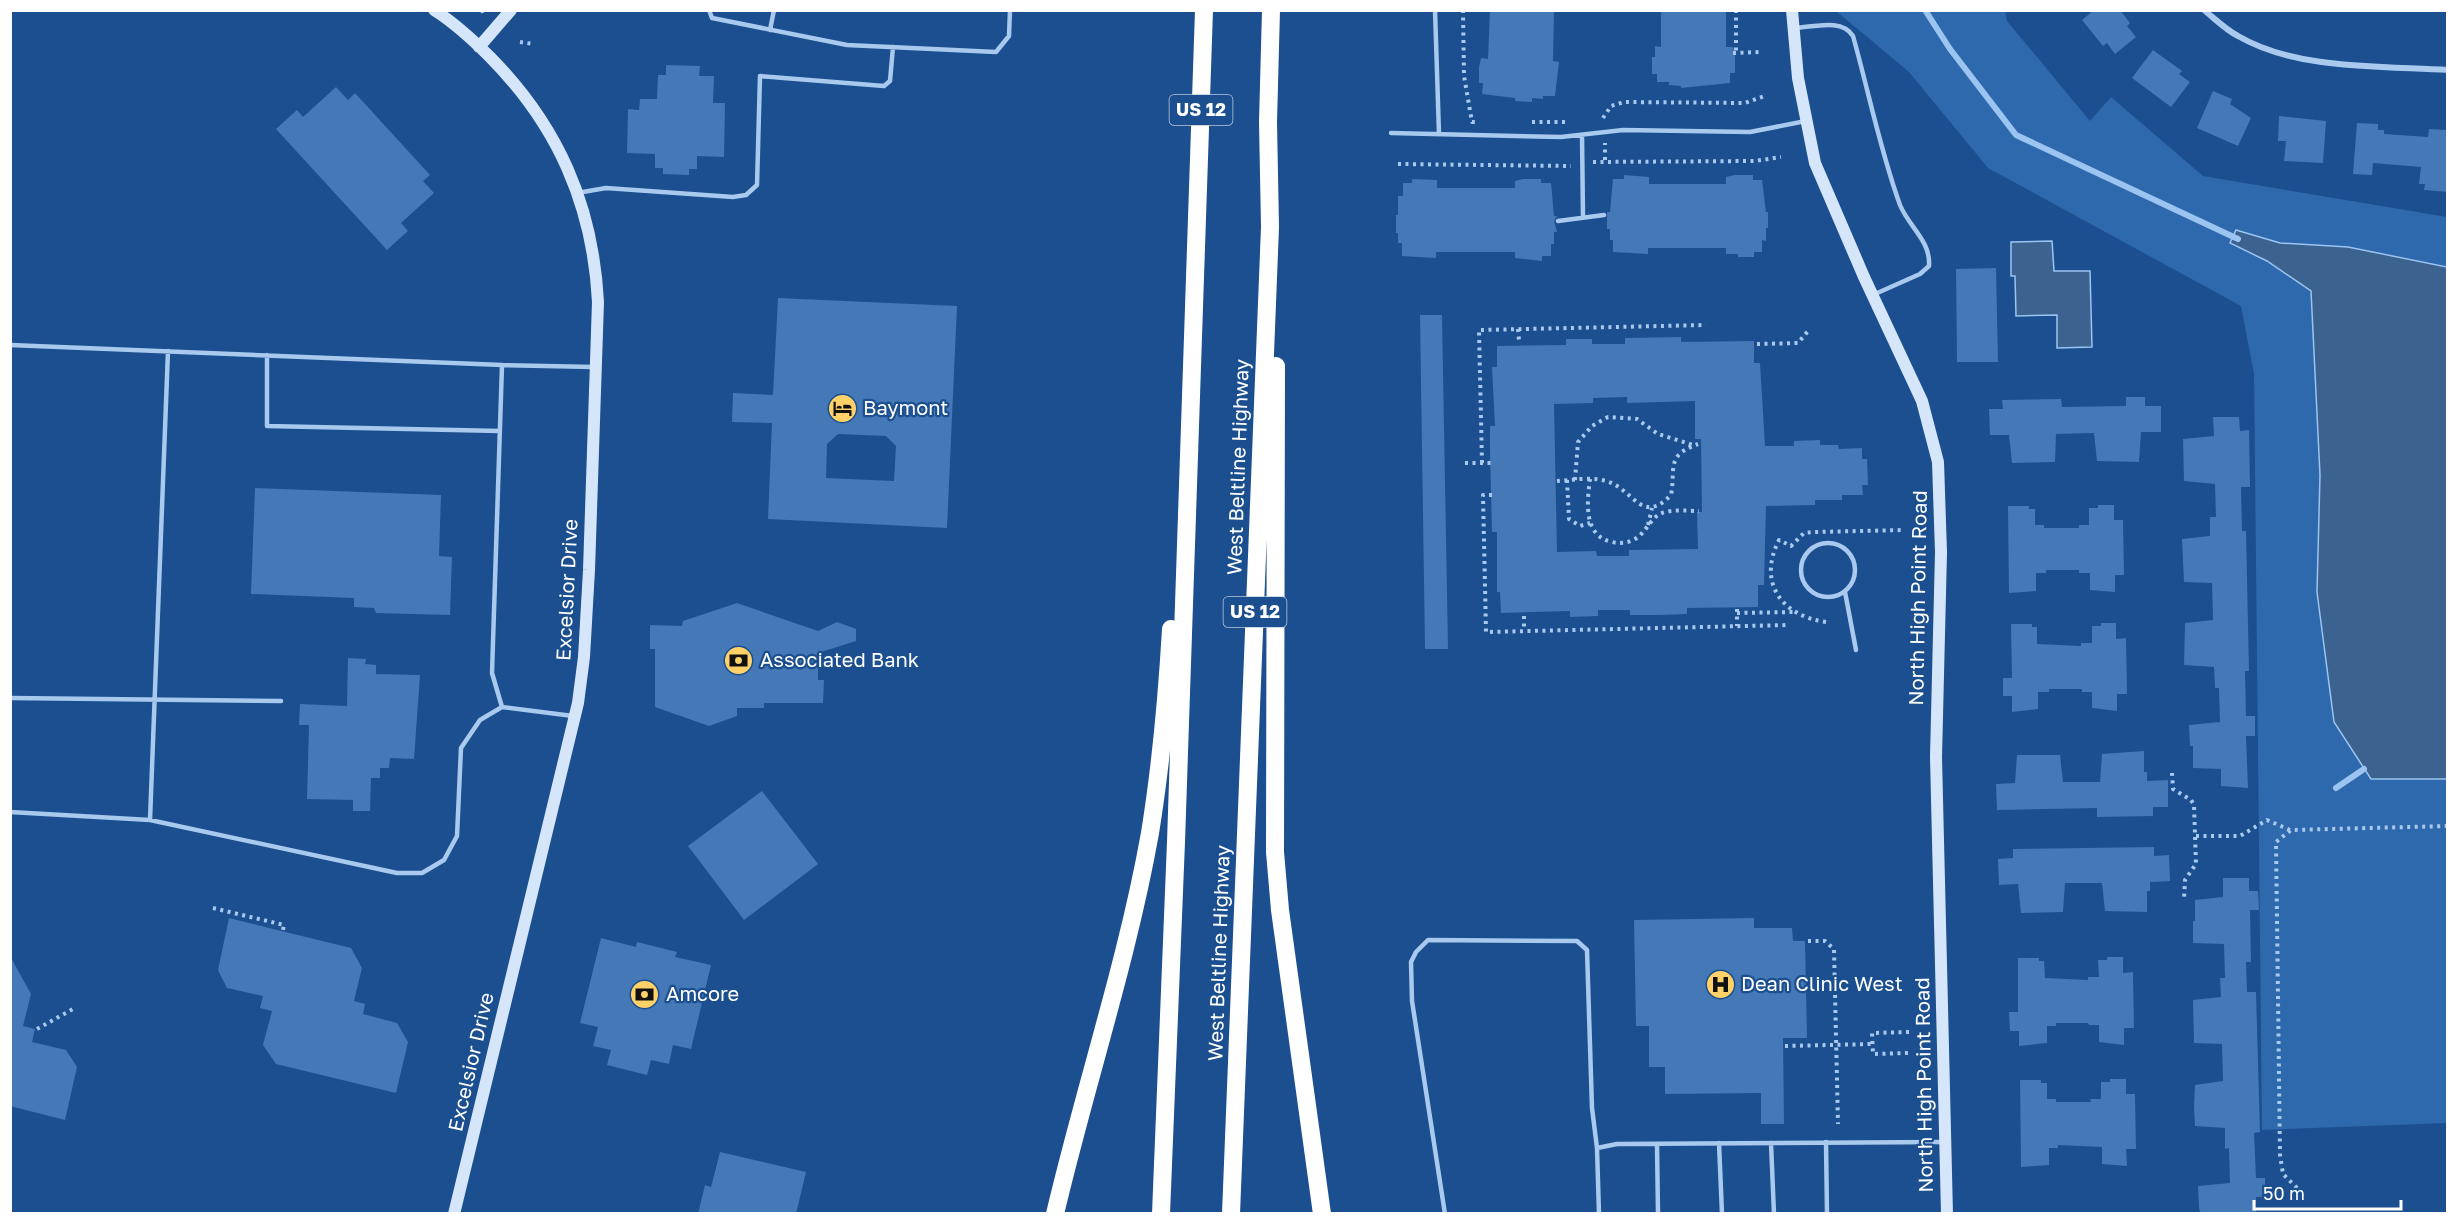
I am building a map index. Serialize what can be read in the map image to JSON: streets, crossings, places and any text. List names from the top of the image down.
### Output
{
  "streets": {
    "highway": ["US 12", "West Beltline Highway"],
    "street": ["Excelsior Drive", "North High Point Road"]
  },
  "places": {
    "hotel": ["Baymont"],
    "bank": ["Associated Bank", "Amcore"],
    "hospital": ["Dean Clinic West"]
  },
  "scale_bar": "50 m"
}
